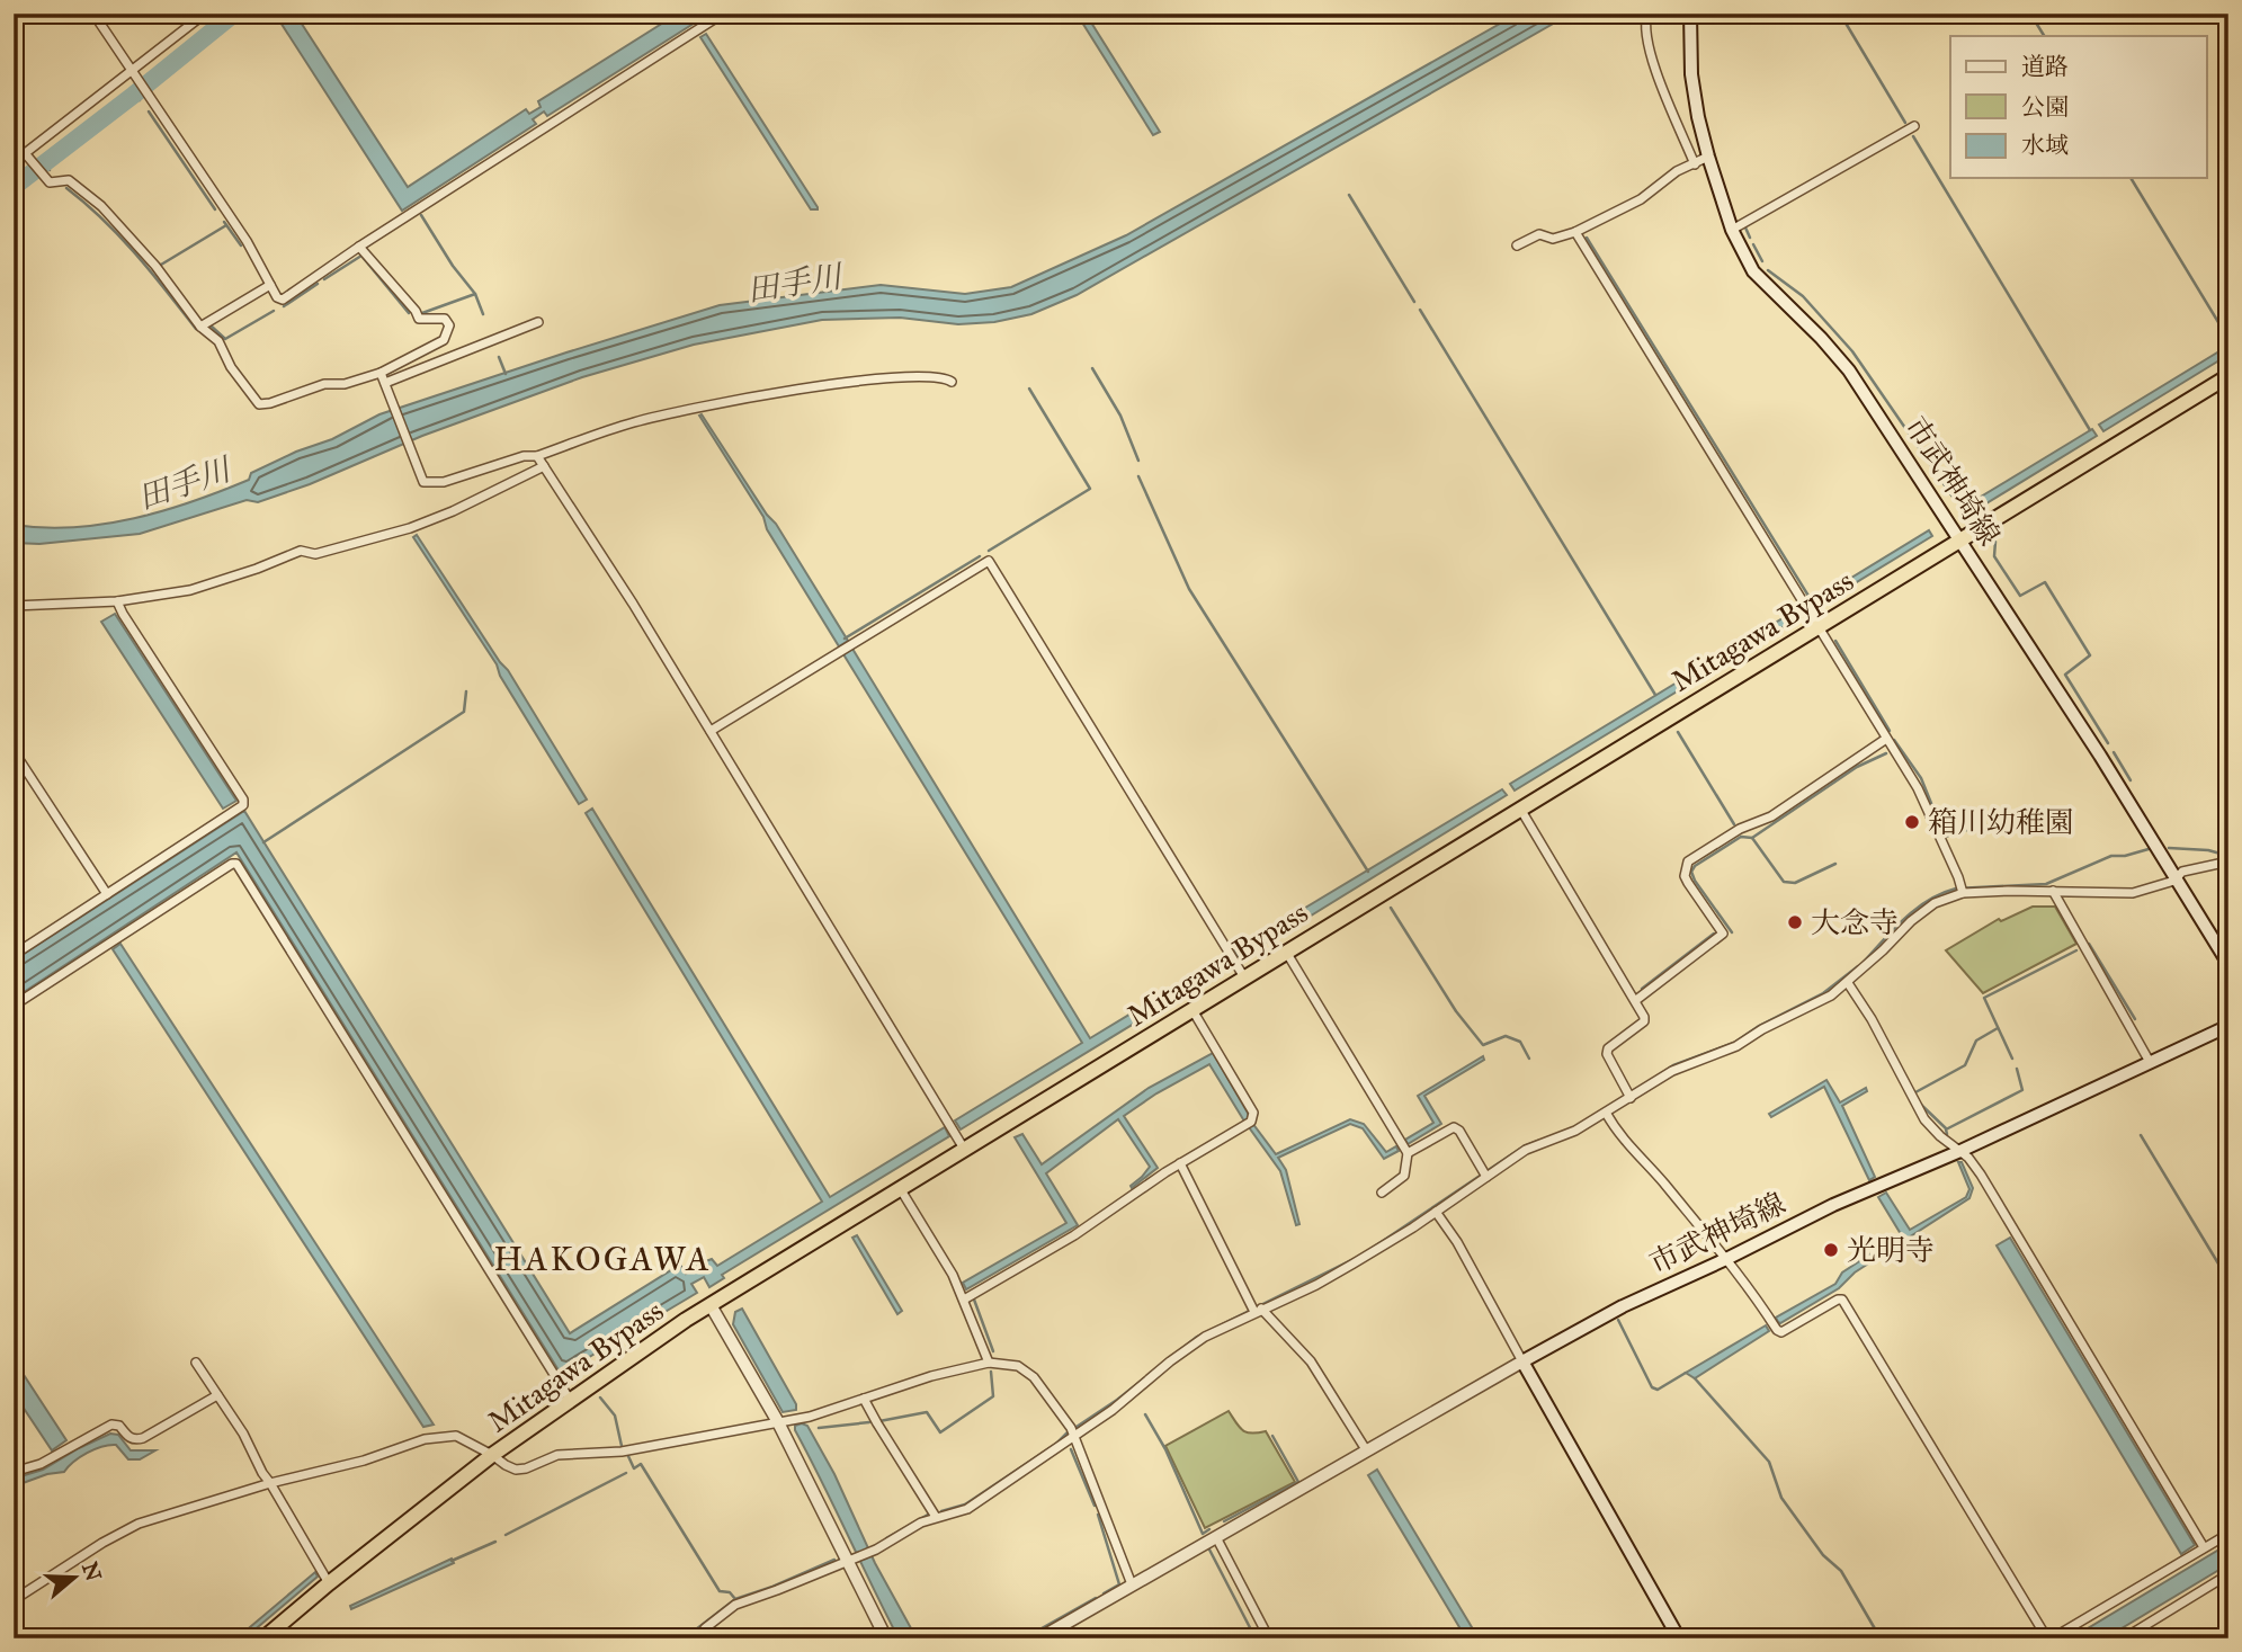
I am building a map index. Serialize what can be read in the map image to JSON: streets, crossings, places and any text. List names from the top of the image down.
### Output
{
  "streets": {
    "highway": ["Mitagawa Bypass"],
    "main road": ["市武神埼線"]
  },
  "crossings": [
    ["市武神埼線", "Mitagawa Bypass"]
  ],
  "districts": ["HAKOGAWA"],
  "water": ["田手川"],
  "places": ["箱川幼稚園", "大念寺", "光明寺"],
  "legend": ["道路", "公園", "水域"],
  "north": "right"
}
